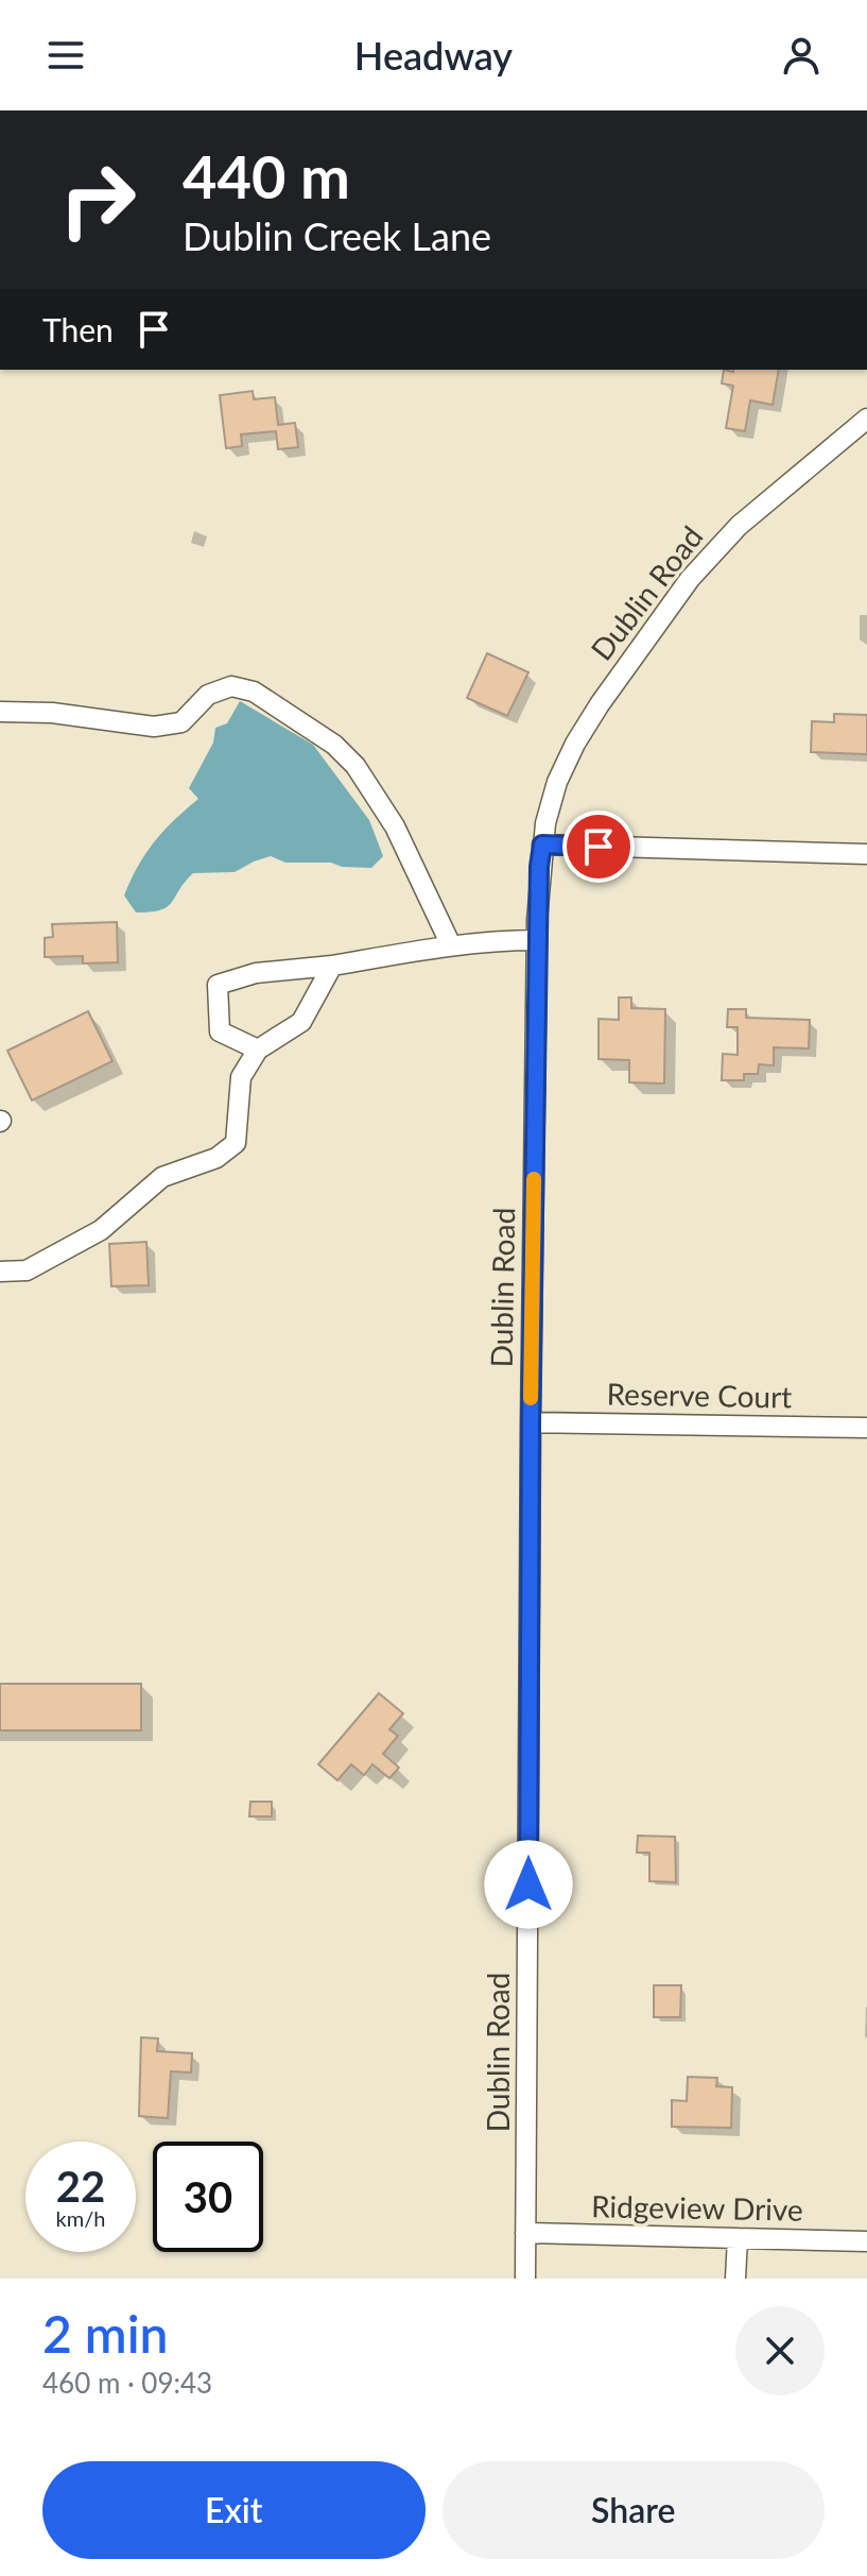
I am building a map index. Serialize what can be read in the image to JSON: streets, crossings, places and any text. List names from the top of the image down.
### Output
{
  "streets": {
    "street": ["Dublin Road", "Reserve Court", "Ridgeview Drive"]
  },
  "crossings": [
    ["Dublin Road", "Reserve Court"],
    ["Dublin Road", "Ridgeview Drive"]
  ],
  "page": {
    "header": "Headway",
    "turn": ["440 m", "Dublin Creek Lane"],
    "then": "Then",
    "speed": "22 km/h",
    "limit": "30",
    "heading": ["2 min", "460 m · 09:43"],
    "buttons": ["Exit", "Share"]
  }
}
